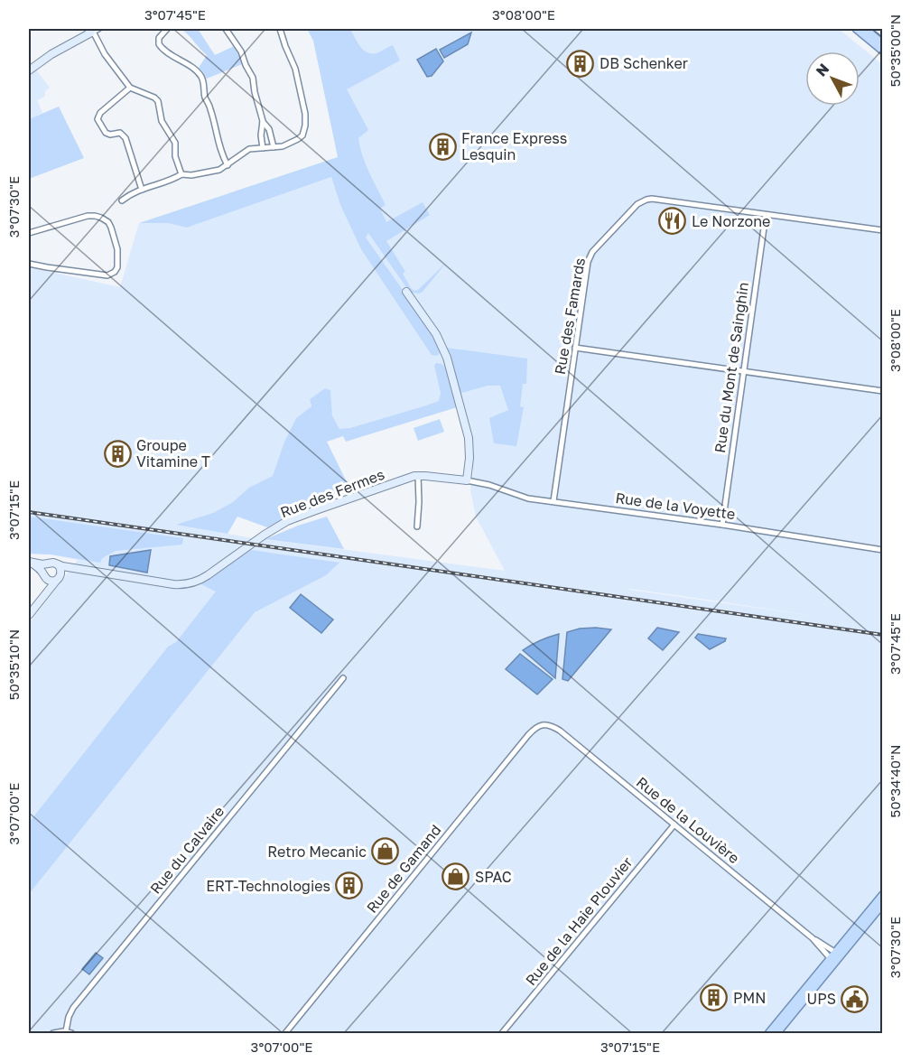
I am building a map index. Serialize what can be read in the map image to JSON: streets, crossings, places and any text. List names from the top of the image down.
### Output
{
  "streets": {
    "street": [
      "Rue des Famards",
      "Rue du Mont de Sainghin",
      "Rue des Fermes",
      "Rue de la Voyette",
      "Rue de la Louvière",
      "Rue du Calvaire",
      "Rue de Gamand",
      "Rue de la Haie Plouvier"
    ]
  },
  "crossings": [
    ["Rue des Famards", "Rue du Mont de Sainghin"],
    ["Rue des Famards", "Rue de la Voyette"],
    ["Rue du Mont de Sainghin", "Rue de la Voyette"],
    ["Rue des Fermes", "Rue de la Voyette"],
    ["Rue de la Louvière", "Rue de Gamand"],
    ["Rue de la Louvière", "Rue de la Haie Plouvier"]
  ],
  "places": {
    "building": [
      "DB Schenker",
      "France Express Lesquin",
      "Groupe Vitamine T",
      "ERT-Technologies",
      "PMN"
    ],
    "restaurant": ["Le Norzone"],
    "shop": ["Retro Mecanic", "SPAC"],
    "public building": ["UPS"]
  },
  "north": "top left",
  "coordinates": [
    "3°07'45\"E",
    "3°08'00\"E",
    "50°35'00\"N",
    "3°07'30\"E",
    "3°07'15\"E",
    "50°35'10\"N",
    "50°34'40\"N",
    "3°07'00\"E"
  ]
}
